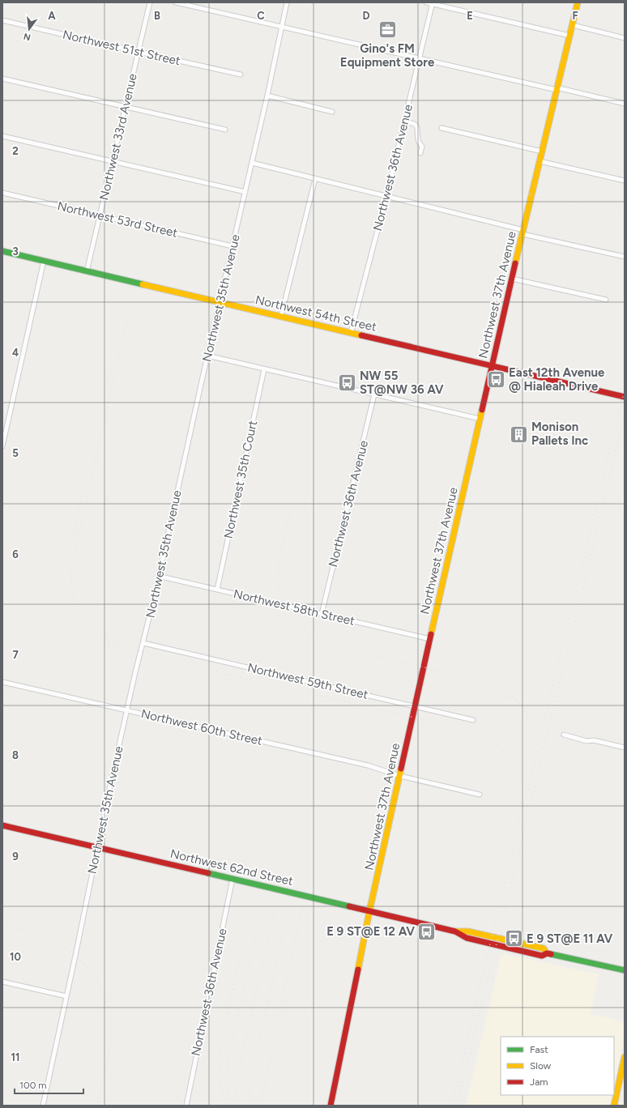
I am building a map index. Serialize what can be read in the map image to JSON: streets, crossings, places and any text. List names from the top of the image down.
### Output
{
  "streets": {
    "main road": ["Northwest 37th Avenue", "Northwest 54th Street", "Northwest 62nd Street"],
    "street": [
      "Northwest 51st Street",
      "Northwest 33rd Avenue",
      "Northwest 36th Avenue",
      "Northwest 53rd Street",
      "Northwest 35th Avenue",
      "Northwest 35th Court",
      "Northwest 58th Street",
      "Northwest 59th Street",
      "Northwest 60th Street"
    ]
  },
  "crossings": [
    ["Northwest 51st Street", "Northwest 33rd Avenue"],
    ["Northwest 33rd Avenue", "Northwest 53rd Street"],
    ["Northwest 33rd Avenue", "Northwest 54th Street"],
    ["Northwest 36th Avenue", "Northwest 54th Street"],
    ["Northwest 36th Avenue", "Northwest 58th Street"],
    ["Northwest 36th Avenue", "Northwest 62nd Street"],
    ["Northwest 53rd Street", "Northwest 35th Avenue"],
    ["Northwest 37th Avenue", "Northwest 54th Street"],
    ["Northwest 37th Avenue", "Northwest 58th Street"],
    ["Northwest 37th Avenue", "Northwest 59th Street"],
    ["Northwest 37th Avenue", "Northwest 60th Street"],
    ["Northwest 37th Avenue", "Northwest 62nd Street"],
    ["Northwest 35th Avenue", "Northwest 54th Street"],
    ["Northwest 35th Avenue", "Northwest 58th Street"],
    ["Northwest 35th Avenue", "Northwest 59th Street"],
    ["Northwest 35th Avenue", "Northwest 60th Street"],
    ["Northwest 35th Avenue", "Northwest 62nd Street"],
    ["Northwest 35th Court", "Northwest 58th Street"]
  ],
  "places": {
    "office": ["Gino's FM Equipment Store"],
    "bus stop": [
      "East 12th Avenue @ Hialeah Drive",
      "NW 55 ST@NW 36 AV",
      "E 9 ST@E 12 AV",
      "E 9 ST@E 11 AV"
    ],
    "building": ["Monison Pallets Inc"]
  },
  "legend": ["Fast", "Slow", "Jam"],
  "scale_bar": "100 m",
  "north": "bottom",
  "grid": {
    "columns": [
      "A",
      "B",
      "C",
      "D",
      "E",
      "F"
    ],
    "rows": [
      "2",
      "3",
      "4",
      "5",
      "6",
      "7",
      "8",
      "9",
      "10",
      "11"
    ]
  }
}
